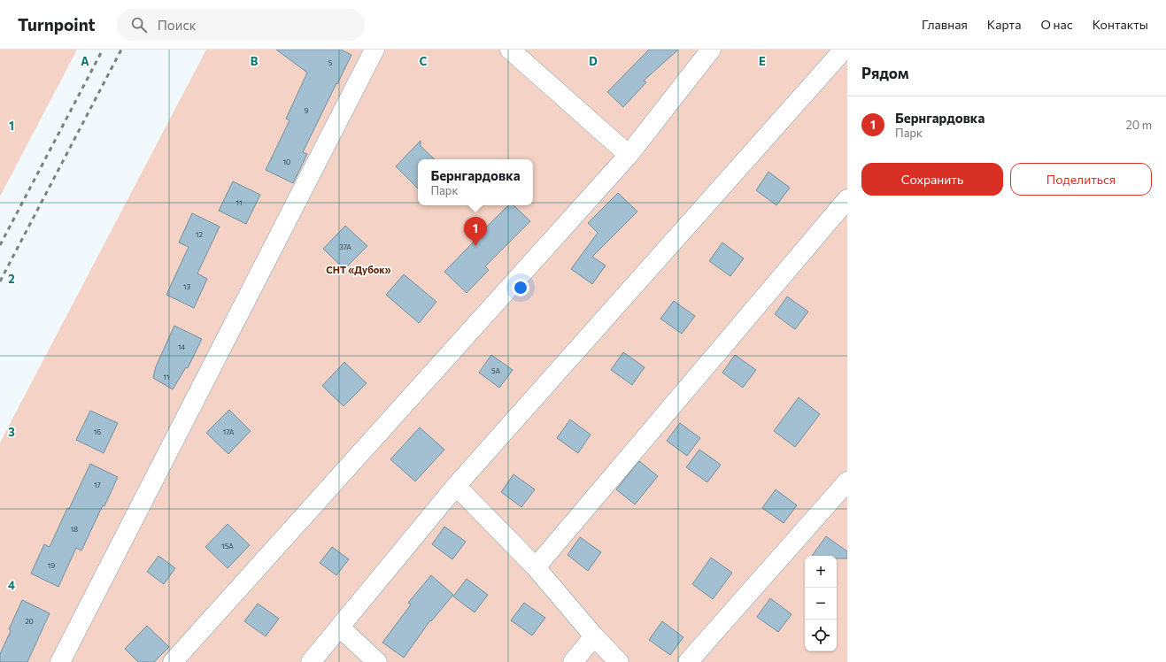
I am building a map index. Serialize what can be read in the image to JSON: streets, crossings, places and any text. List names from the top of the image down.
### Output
{
  "districts": ["СНТ «Дубок»"],
  "house_numbers": [
    "5",
    "9",
    "10",
    "11",
    "12",
    "37А",
    "13",
    "14",
    "5А",
    "11",
    "16",
    "17А",
    "17",
    "18",
    "15А",
    "19",
    "20"
  ],
  "page": {
    "header": "Turnpoint",
    "search": "Поиск",
    "nav": [
      "Главная",
      "Карта",
      "О нас",
      "Контакты"
    ],
    "heading": "Рядом",
    "list": [
      {
        "mark": "1",
        "name": "Бернгардовка",
        "note": "Парк",
        "value": "20 m"
      }
    ],
    "buttons": ["Сохранить", "Поделиться"],
    "popup": ["Бернгардовка", "Парк"],
    "pins": "1",
    "map_buttons": ["+", "−"]
  },
  "grid": {
    "columns": [
      "A",
      "B",
      "C",
      "D",
      "E"
    ],
    "rows": [
      "1",
      "2",
      "3",
      "4"
    ]
  }
}
